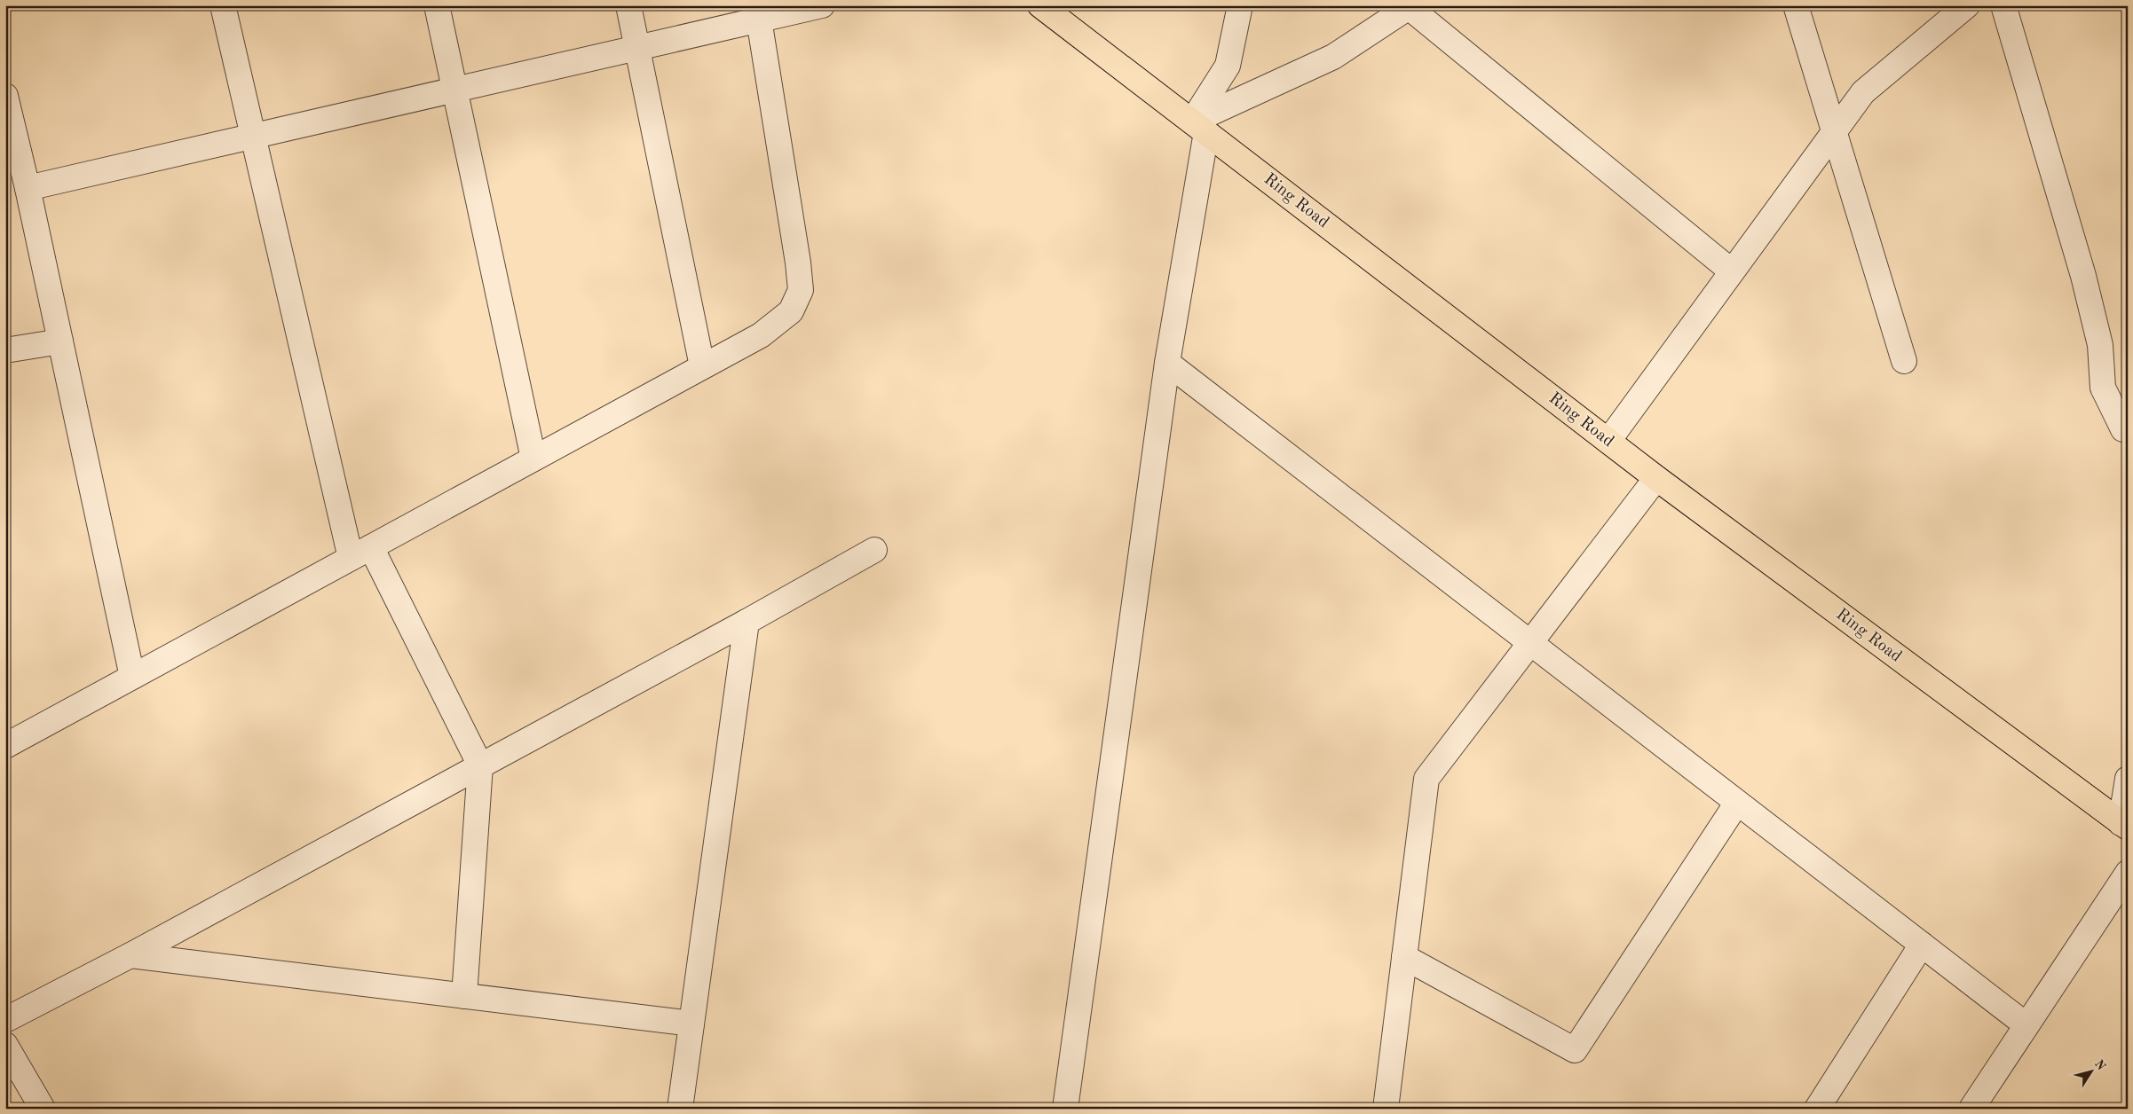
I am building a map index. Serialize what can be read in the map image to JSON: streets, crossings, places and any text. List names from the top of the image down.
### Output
{
  "streets": {
    "highway": ["Ring Road"]
  },
  "north": "top right"
}
